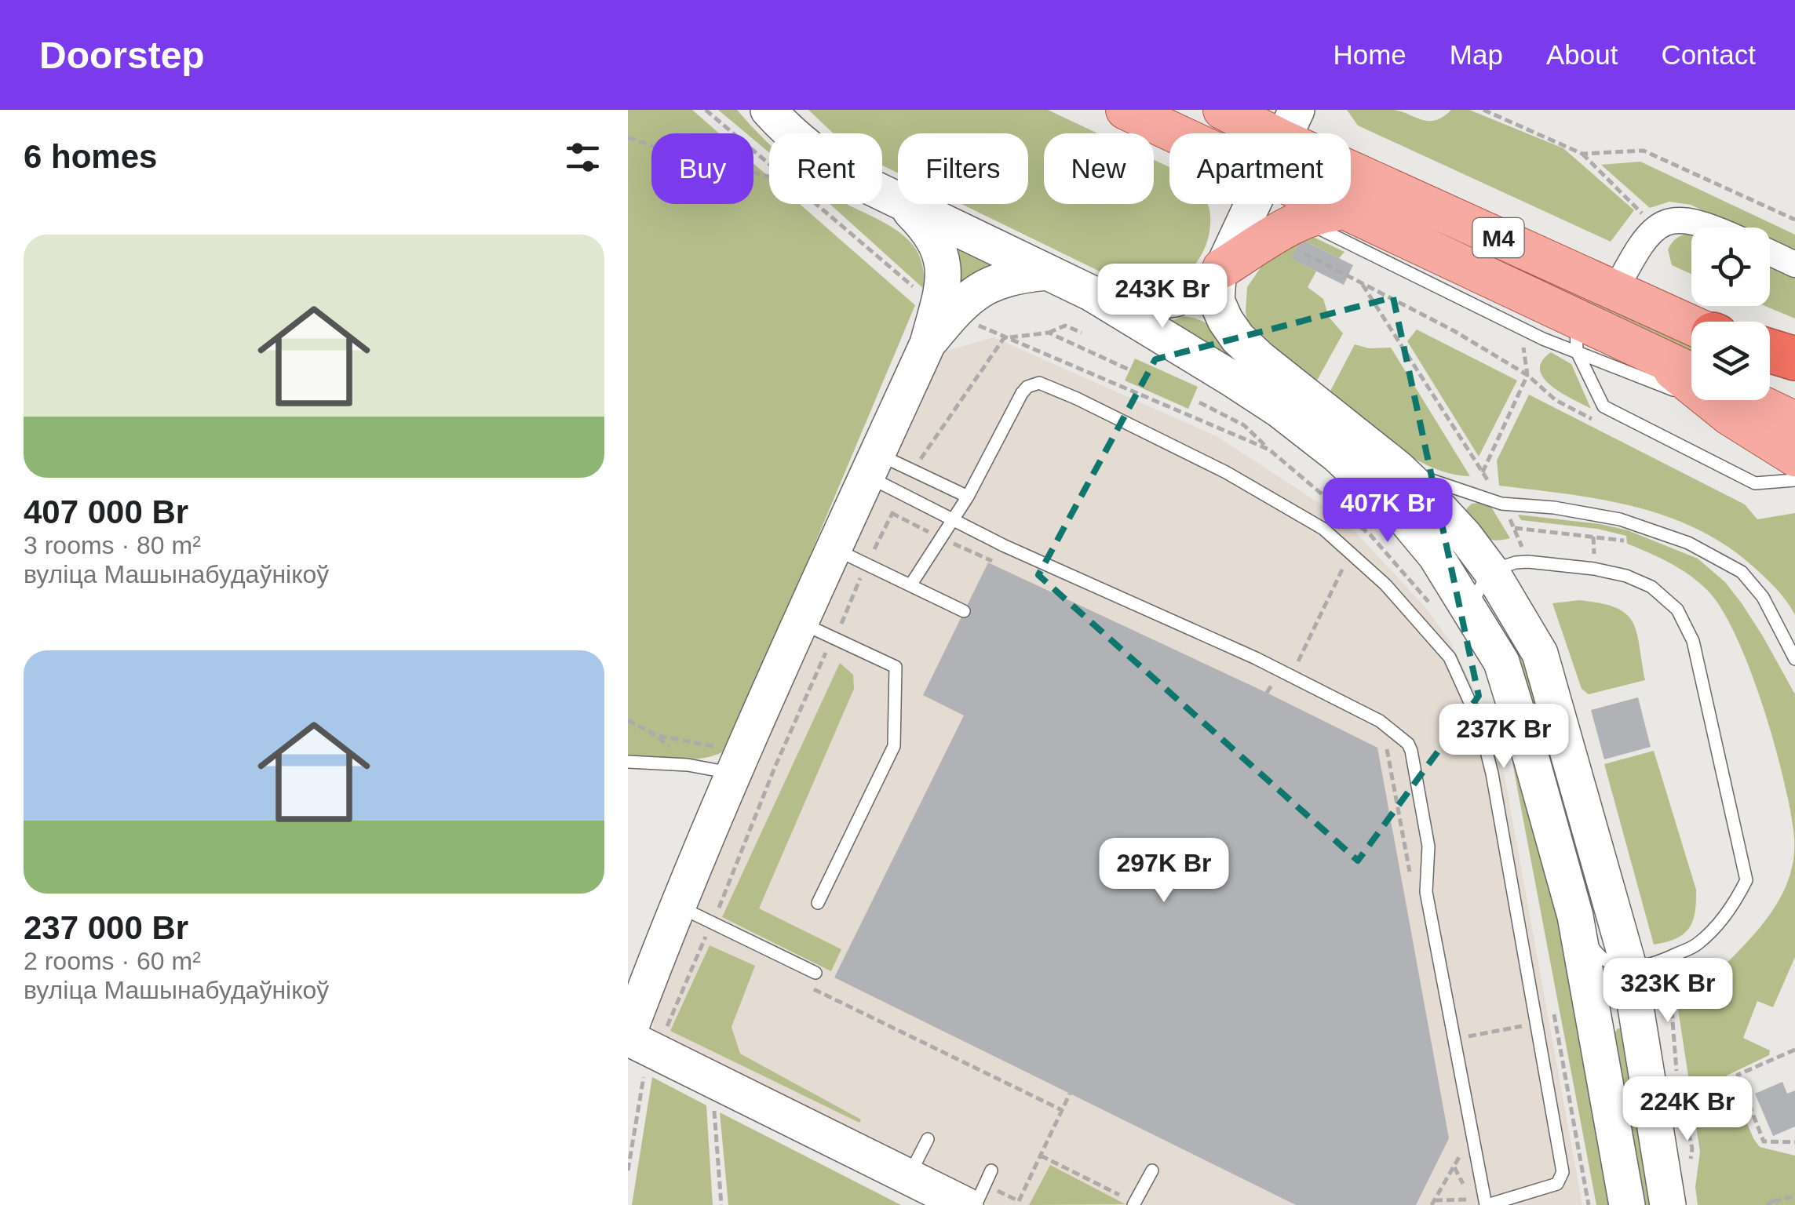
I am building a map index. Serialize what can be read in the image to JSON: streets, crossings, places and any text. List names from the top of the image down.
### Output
{
  "streets": {
    "main road": ["М4"]
  },
  "page": {
    "header": "Doorstep",
    "nav": [
      "Home",
      "Map",
      "About",
      "Contact"
    ],
    "heading": "6 homes",
    "chip": [
      "Buy",
      "Rent",
      "Filters",
      "New",
      "Apartment"
    ],
    "list": [
      {
        "name": "407 000 Br",
        "note": "3 rooms · 80 m² · вуліца Машынабудаўнікоў"
      },
      {
        "name": "237 000 Br",
        "note": "2 rooms · 60 m² · вуліца Машынабудаўнікоў"
      }
    ],
    "price": [
      "243K Br",
      "407K Br",
      "237K Br",
      "297K Br",
      "323K Br",
      "224K Br"
    ]
  }
}
